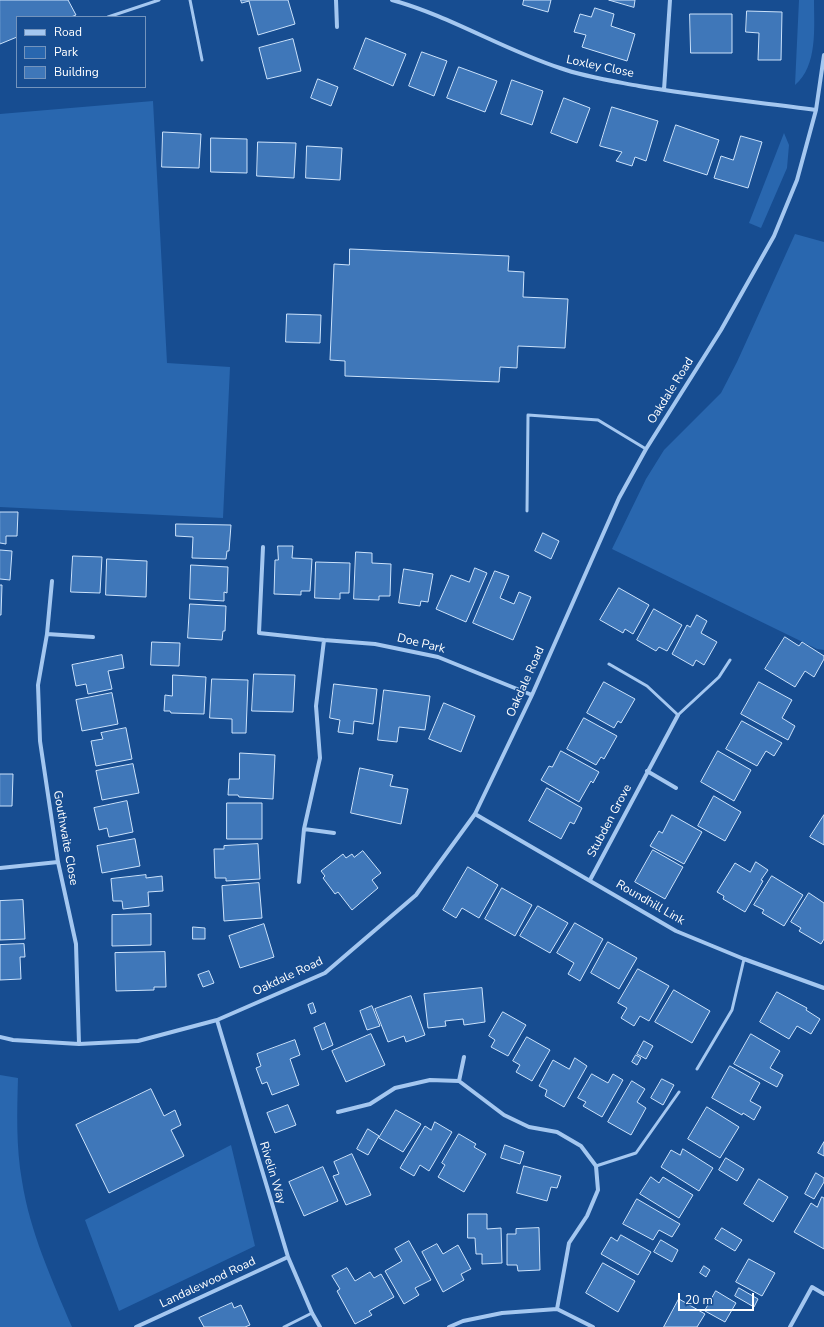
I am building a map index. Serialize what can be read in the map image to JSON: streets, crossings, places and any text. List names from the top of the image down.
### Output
{
  "streets": {
    "street": [
      "Loxley Close",
      "Oakdale Road",
      "Doe Park",
      "Stubden Grove",
      "Gouthwaite Close",
      "Roundhill Link",
      "Rivelin Way",
      "Landalewood Road"
    ]
  },
  "crossings": [
    ["Loxley Close", "Oakdale Road"],
    ["Oakdale Road", "Doe Park"],
    ["Oakdale Road", "Gouthwaite Close"],
    ["Oakdale Road", "Roundhill Link"],
    ["Oakdale Road", "Rivelin Way"],
    ["Stubden Grove", "Roundhill Link"],
    ["Rivelin Way", "Landalewood Road"]
  ],
  "legend": ["Road", "Park", "Building"],
  "scale_bar": "20 m"
}
